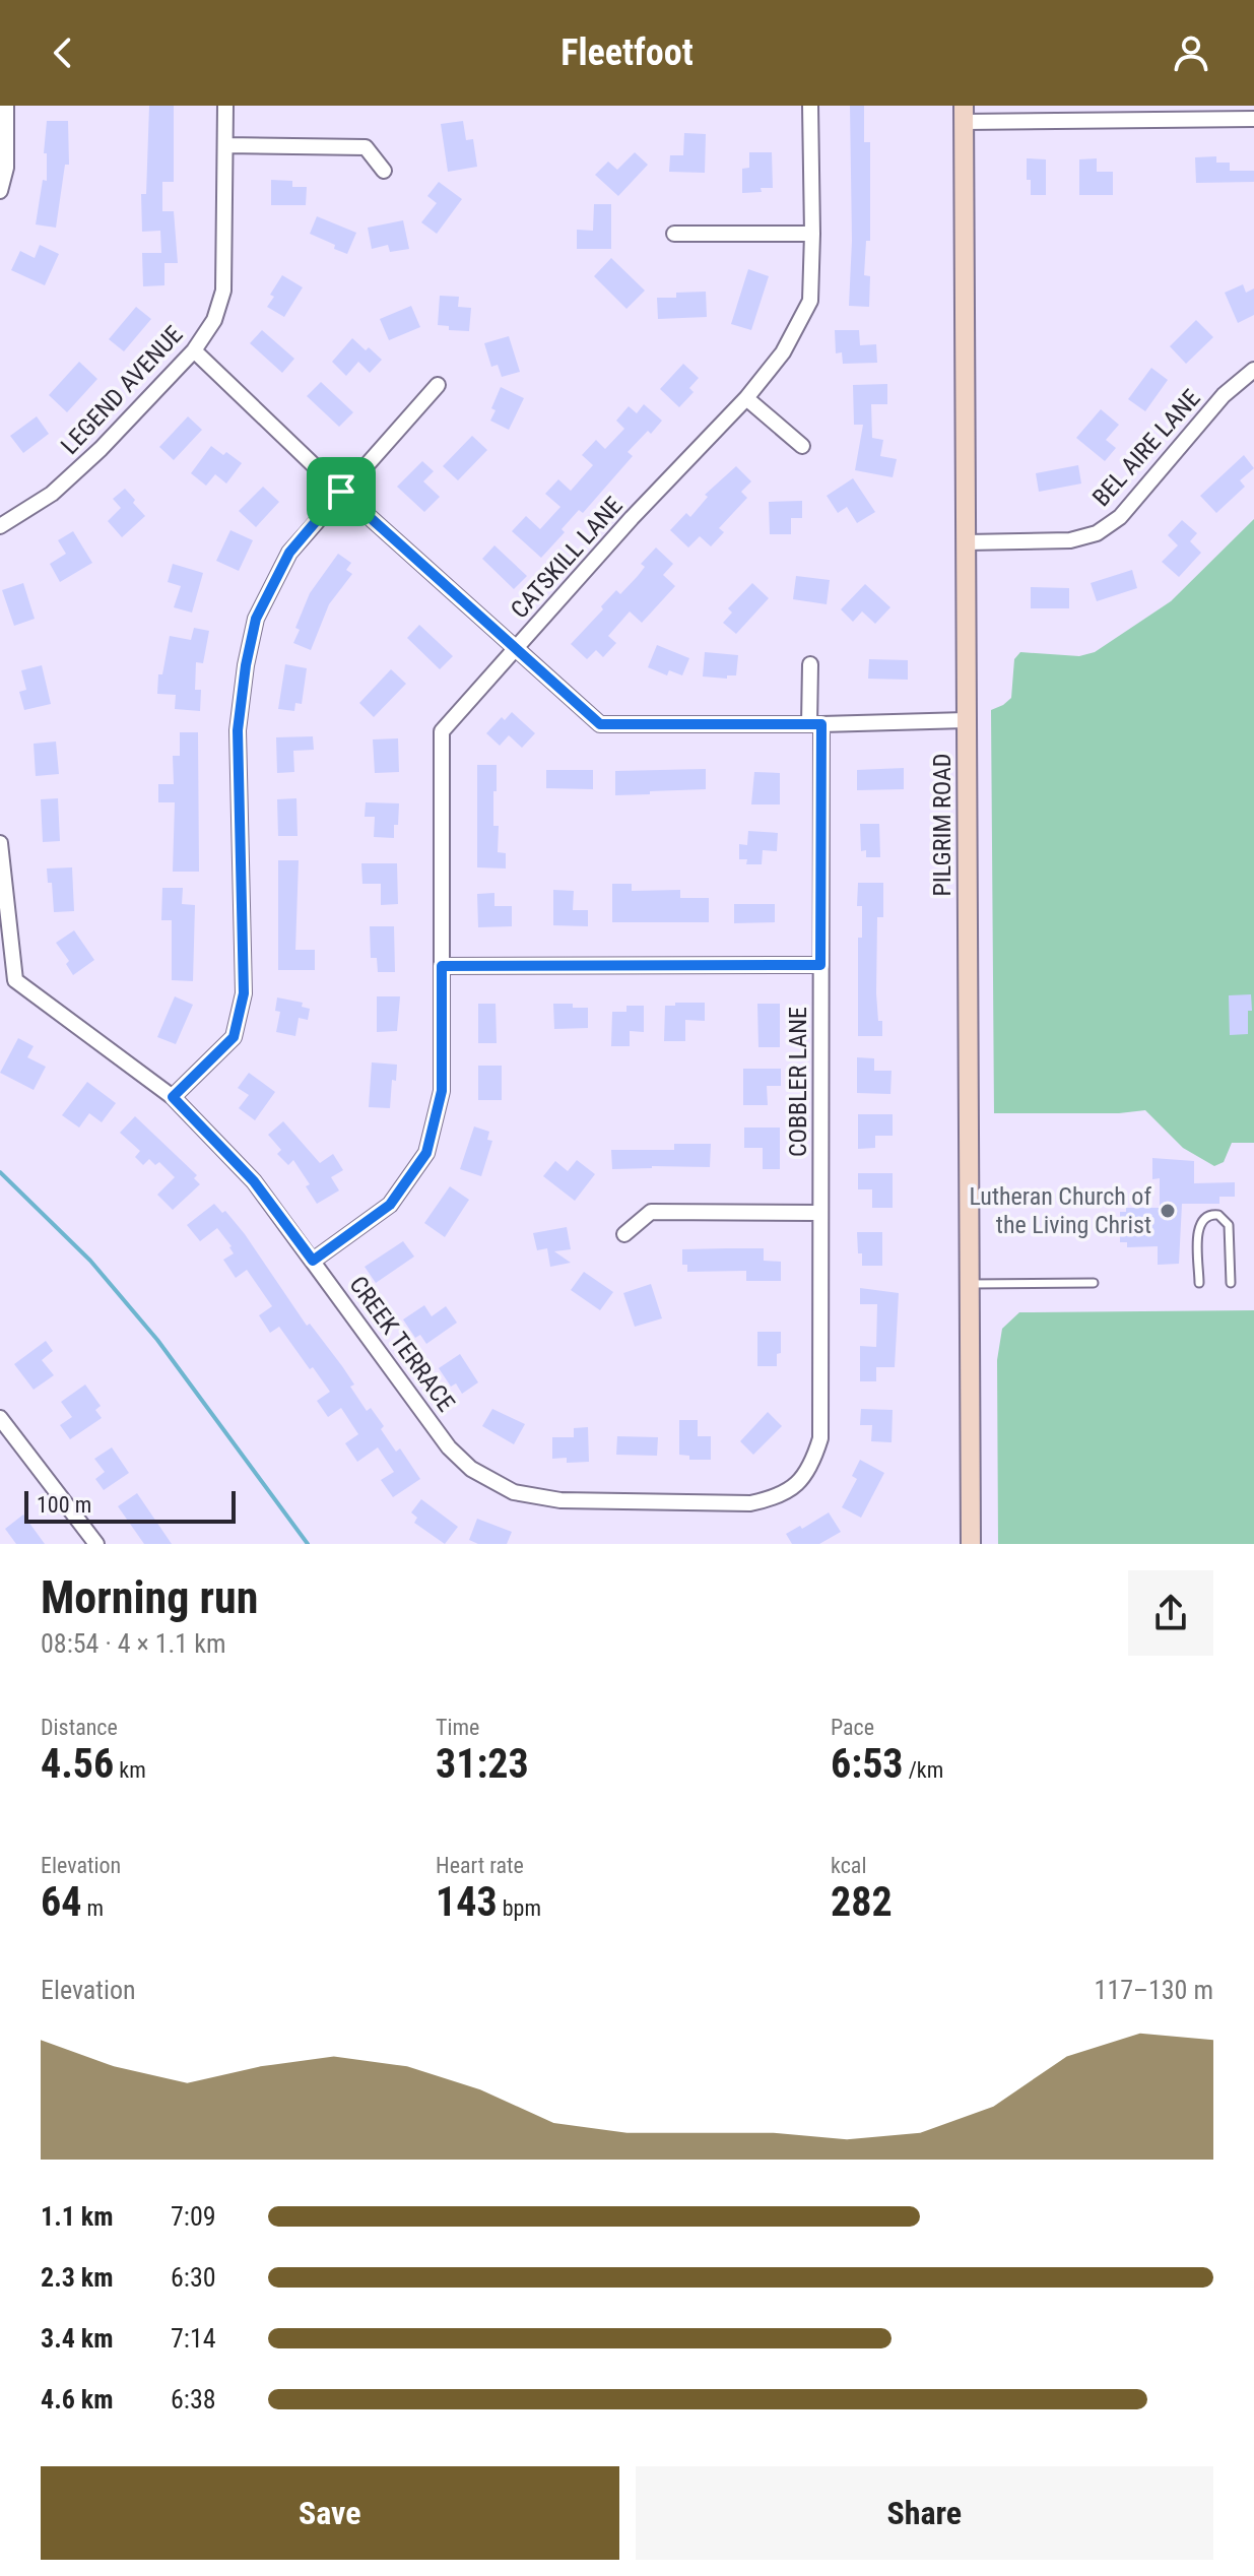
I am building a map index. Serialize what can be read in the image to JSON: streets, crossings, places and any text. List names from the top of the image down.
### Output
{
  "streets": {
    "street": [
      "LEGEND AVENUE",
      "BEL AIRE LANE",
      "CATSKILL LANE",
      "PILGRIM ROAD",
      "COBBLER LANE",
      "CREEK TERRACE"
    ]
  },
  "crossings": [
    ["BEL AIRE LANE", "PILGRIM ROAD"],
    ["CATSKILL LANE", "CREEK TERRACE"],
    ["COBBLER LANE", "CREEK TERRACE"]
  ],
  "places": ["Lutheran Church of the Living Christ"],
  "scale_bar": "100 m",
  "page": {
    "header": "Fleetfoot",
    "scale": "100 m",
    "heading": ["Morning run", "08:54 · 4 × 1.1 km"],
    "stats": [
      ["Distance", "4.56 km"],
      ["Time", "31:23"],
      ["Pace", "6:53 /km"],
      ["Elevation", "64 m"],
      ["Heart rate", "143 bpm"],
      ["kcal", "282"]
    ],
    "chart": ["Elevation", "117–130 m"],
    "list": [
      {
        "name": "1.1 km",
        "note": "7:09"
      },
      {
        "name": "2.3 km",
        "note": "6:30"
      },
      {
        "name": "3.4 km",
        "note": "7:14"
      },
      {
        "name": "4.6 km",
        "note": "6:38"
      }
    ],
    "buttons": ["Save", "Share"]
  }
}
